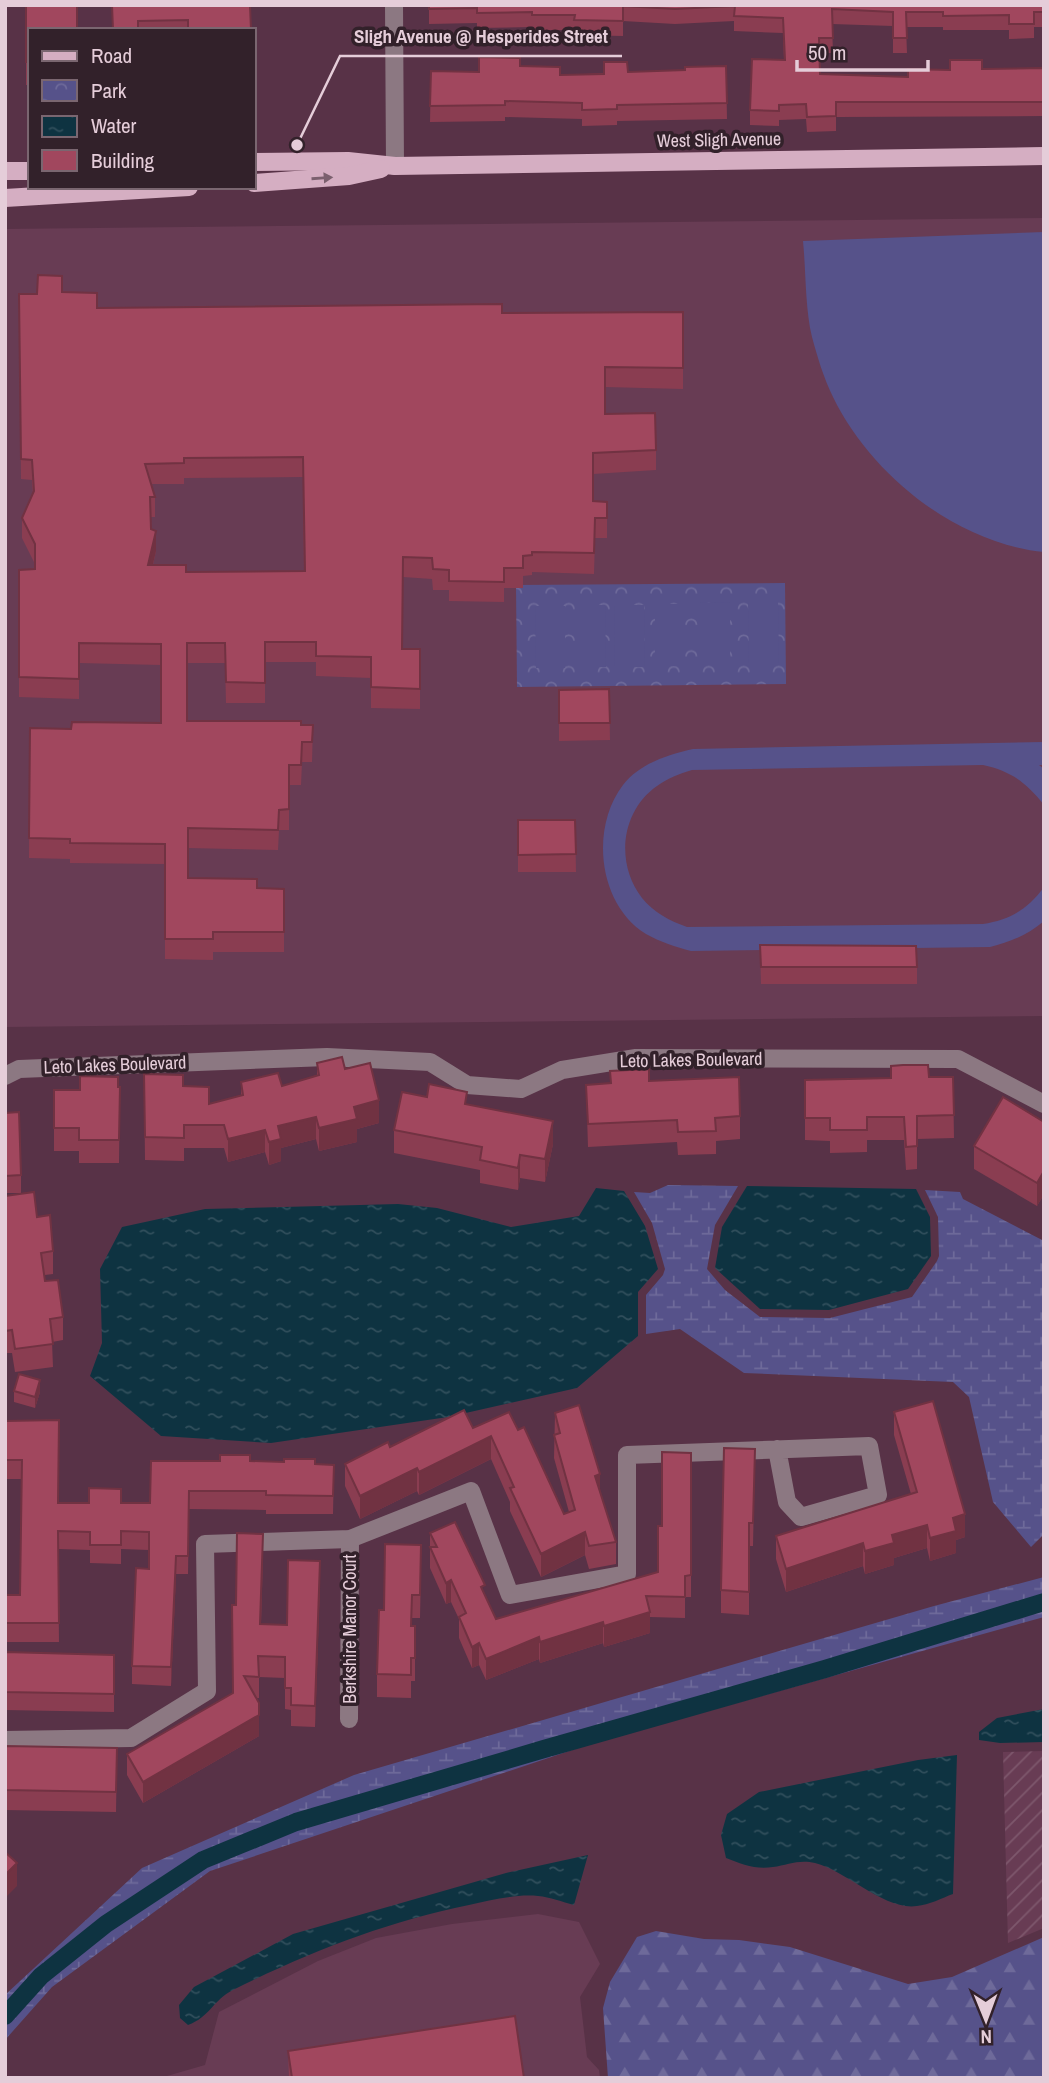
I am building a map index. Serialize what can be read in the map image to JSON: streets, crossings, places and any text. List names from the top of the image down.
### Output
{
  "streets": {
    "main road": ["West Sligh Avenue"],
    "street": ["Leto Lakes Boulevard", "Berkshire Manor Court"]
  },
  "places": ["Sligh Avenue @ Hesperides Street"],
  "legend": [
    "Road",
    "Park",
    "Water",
    "Building"
  ],
  "scale_bar": "50 m",
  "north": "bottom"
}
